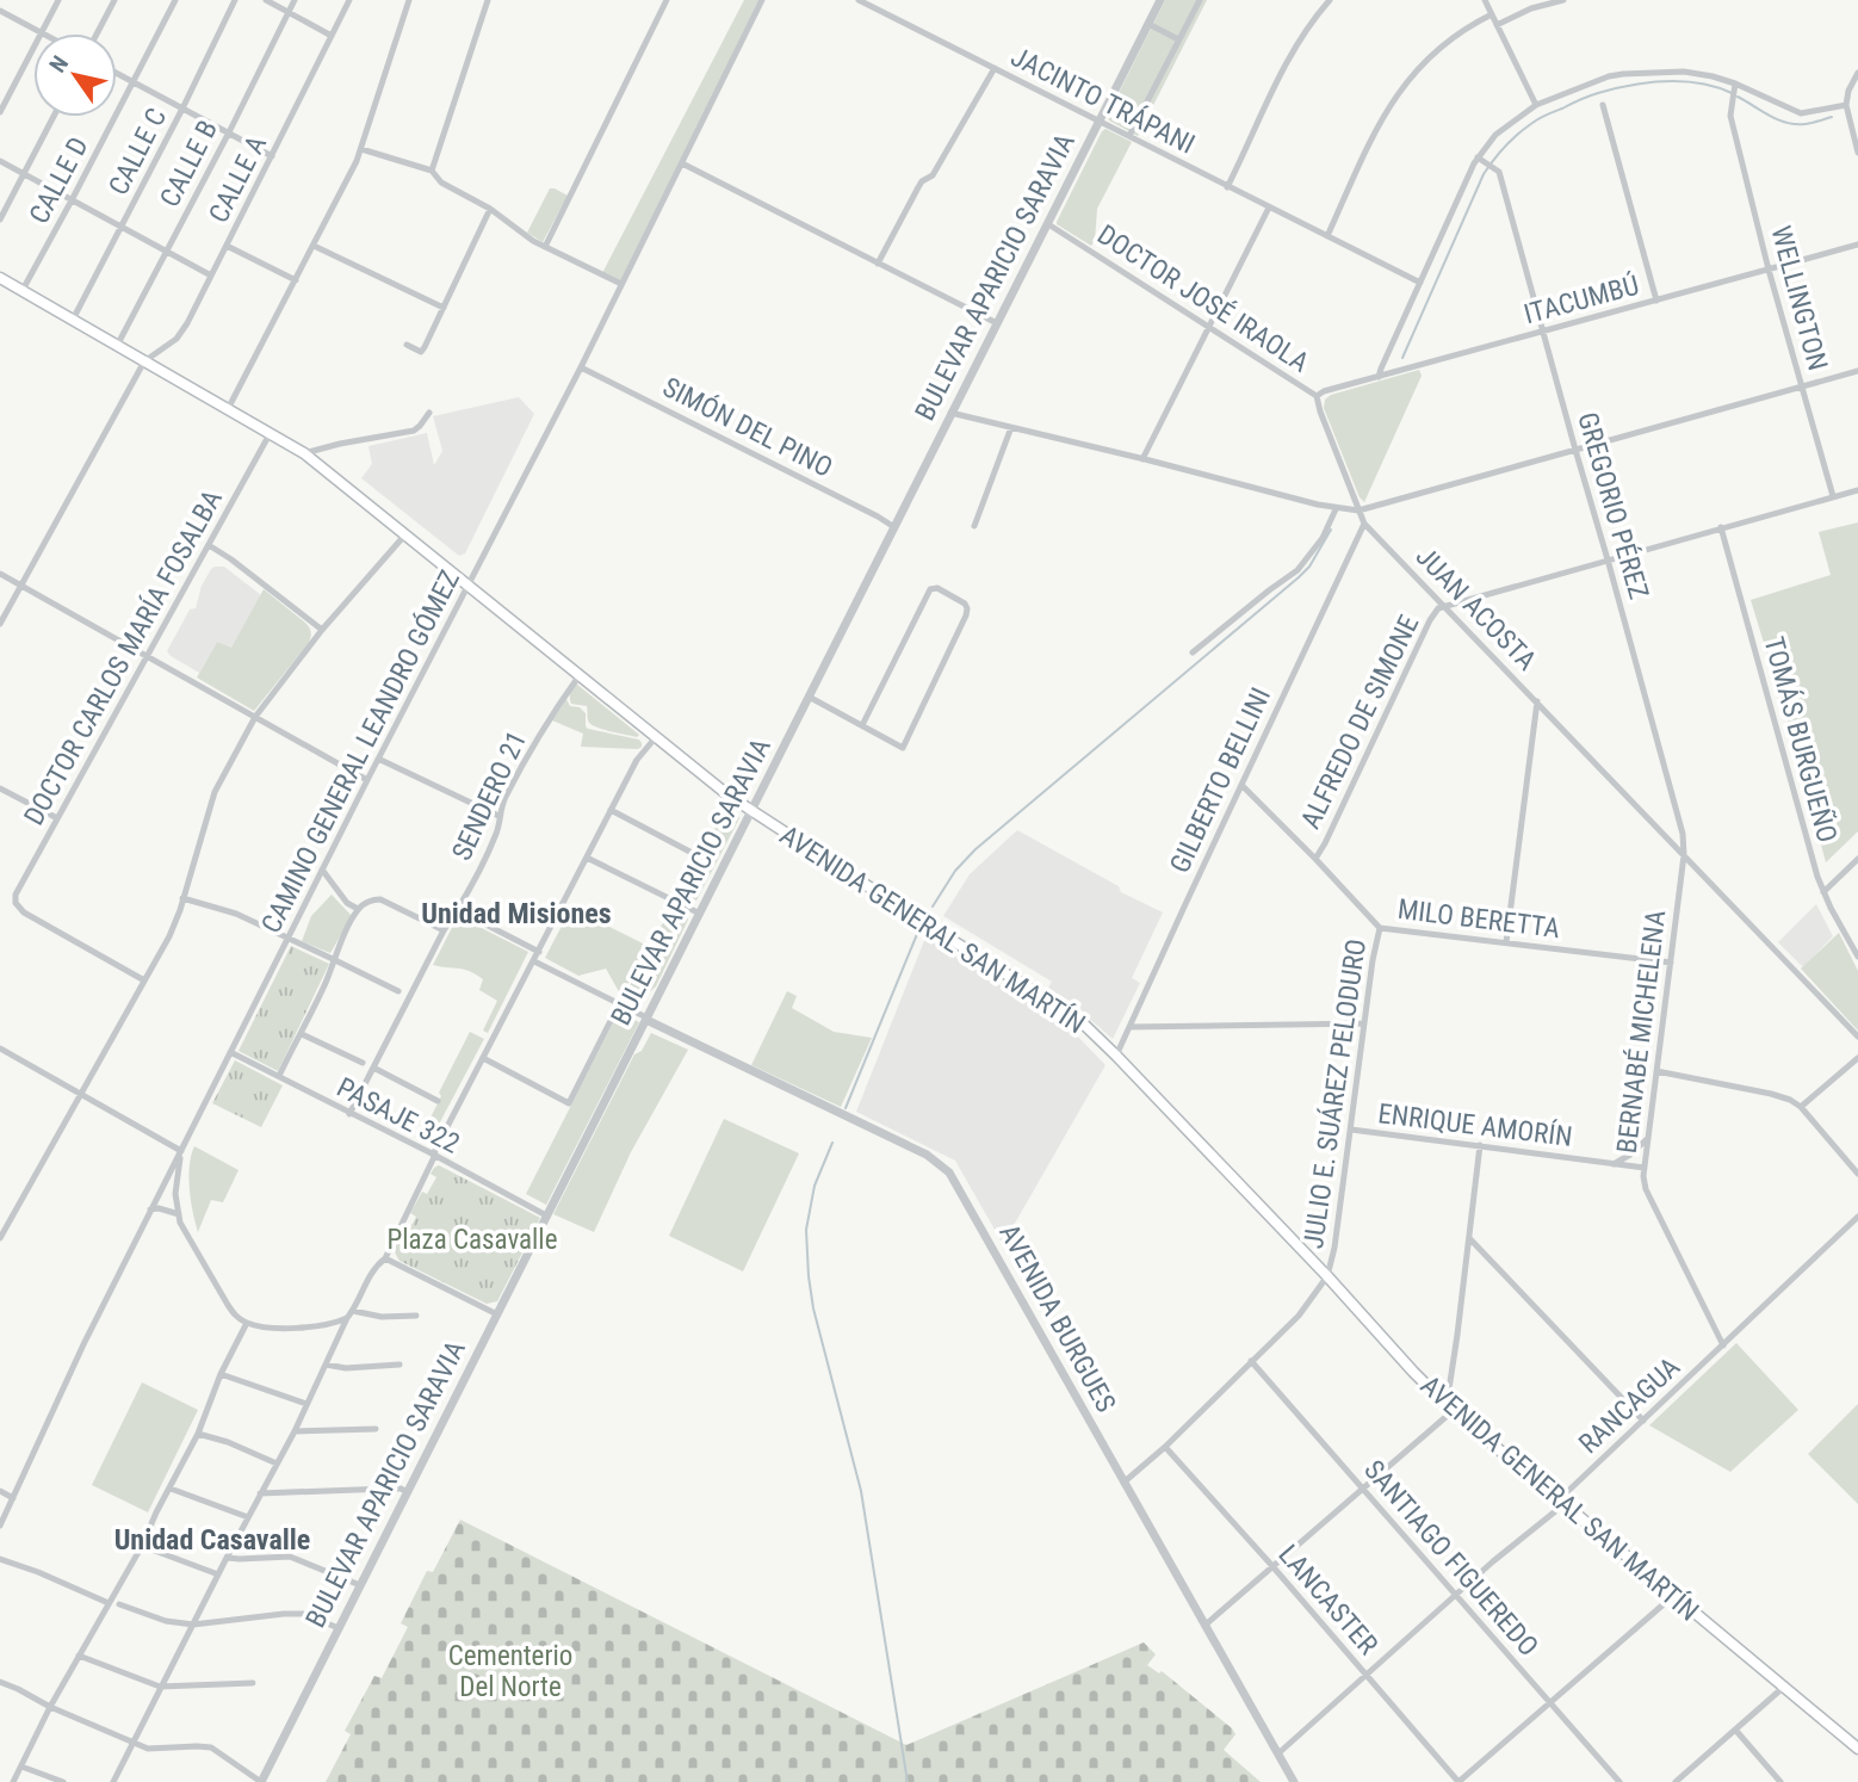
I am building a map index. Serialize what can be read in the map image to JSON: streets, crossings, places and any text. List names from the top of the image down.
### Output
{
  "streets": {
    "main road": ["AVENIDA GENERAL SAN MARTÍN"],
    "street": [
      "JACINTO TRÁPANI",
      "CALLE C",
      "CALLE B",
      "CALLE A",
      "CALLE D",
      "BULEVAR APARICIO SARAVIA",
      "DOCTOR JOSÉ IRAOLA",
      "WELLINGTON",
      "ITACUMBÚ",
      "SIMÓN DEL PINO",
      "GREGORIO PÉREZ",
      "JUAN ACOSTA",
      "DOCTOR CARLOS MARÍA FOSALBA",
      "ALFREDO DE SIMONE",
      "TOMÁS BURGUEÑO",
      "CAMINO GENERAL LEANDRO GÓMEZ",
      "GILBERTO BELLINI",
      "SENDERO 21",
      "MILO BERETTA",
      "BERNABÉ MICHELENA",
      "JULIO E. SUÁREZ PELODURO",
      "PASAJE 322",
      "ENRIQUE AMORÍN",
      "AVENIDA BURGUES",
      "RANCAGUA",
      "SANTIAGO FIGUEREDO",
      "LANCASTER"
    ]
  },
  "crossings": [
    ["JACINTO TRÁPANI", "BULEVAR APARICIO SARAVIA"],
    ["CALLE C", "AVENIDA GENERAL SAN MARTÍN"],
    ["CALLE B", "AVENIDA GENERAL SAN MARTÍN"],
    ["CALLE A", "AVENIDA GENERAL SAN MARTÍN"],
    ["CALLE D", "AVENIDA GENERAL SAN MARTÍN"],
    ["BULEVAR APARICIO SARAVIA", "DOCTOR JOSÉ IRAOLA"],
    ["BULEVAR APARICIO SARAVIA", "SIMÓN DEL PINO"],
    ["BULEVAR APARICIO SARAVIA", "AVENIDA GENERAL SAN MARTÍN"],
    ["BULEVAR APARICIO SARAVIA", "PASAJE 322"],
    ["BULEVAR APARICIO SARAVIA", "AVENIDA BURGUES"],
    ["DOCTOR JOSÉ IRAOLA", "ITACUMBÚ"],
    ["DOCTOR JOSÉ IRAOLA", "JUAN ACOSTA"],
    ["WELLINGTON", "ITACUMBÚ"],
    ["ITACUMBÚ", "GREGORIO PÉREZ"],
    ["SIMÓN DEL PINO", "CAMINO GENERAL LEANDRO GÓMEZ"],
    ["GREGORIO PÉREZ", "JUAN ACOSTA"],
    ["GREGORIO PÉREZ", "BERNABÉ MICHELENA"],
    ["JUAN ACOSTA", "ALFREDO DE SIMONE"],
    ["JUAN ACOSTA", "GILBERTO BELLINI"],
    ["JUAN ACOSTA", "BERNABÉ MICHELENA"],
    ["DOCTOR CARLOS MARÍA FOSALBA", "AVENIDA GENERAL SAN MARTÍN"],
    ["ALFREDO DE SIMONE", "MILO BERETTA"],
    ["CAMINO GENERAL LEANDRO GÓMEZ", "SENDERO 21"],
    ["CAMINO GENERAL LEANDRO GÓMEZ", "AVENIDA GENERAL SAN MARTÍN"],
    ["CAMINO GENERAL LEANDRO GÓMEZ", "PASAJE 322"],
    ["GILBERTO BELLINI", "MILO BERETTA"],
    ["GILBERTO BELLINI", "AVENIDA GENERAL SAN MARTÍN"],
    ["SENDERO 21", "AVENIDA GENERAL SAN MARTÍN"],
    ["SENDERO 21", "PASAJE 322"],
    ["MILO BERETTA", "BERNABÉ MICHELENA"],
    ["MILO BERETTA", "JULIO E. SUÁREZ PELODURO"],
    ["AVENIDA GENERAL SAN MARTÍN", "JULIO E. SUÁREZ PELODURO"],
    ["AVENIDA GENERAL SAN MARTÍN", "RANCAGUA"],
    ["BERNABÉ MICHELENA", "ENRIQUE AMORÍN"],
    ["BERNABÉ MICHELENA", "RANCAGUA"],
    ["JULIO E. SUÁREZ PELODURO", "ENRIQUE AMORÍN"],
    ["JULIO E. SUÁREZ PELODURO", "AVENIDA BURGUES"],
    ["JULIO E. SUÁREZ PELODURO", "SANTIAGO FIGUEREDO"],
    ["JULIO E. SUÁREZ PELODURO", "LANCASTER"],
    ["AVENIDA BURGUES", "RANCAGUA"],
    ["RANCAGUA", "SANTIAGO FIGUEREDO"],
    ["RANCAGUA", "LANCASTER"]
  ],
  "districts": ["Unidad Misiones", "Unidad Casavalle"],
  "parks": ["Plaza Casavalle", "Cementerio Del Norte"],
  "north": "top left"
}
